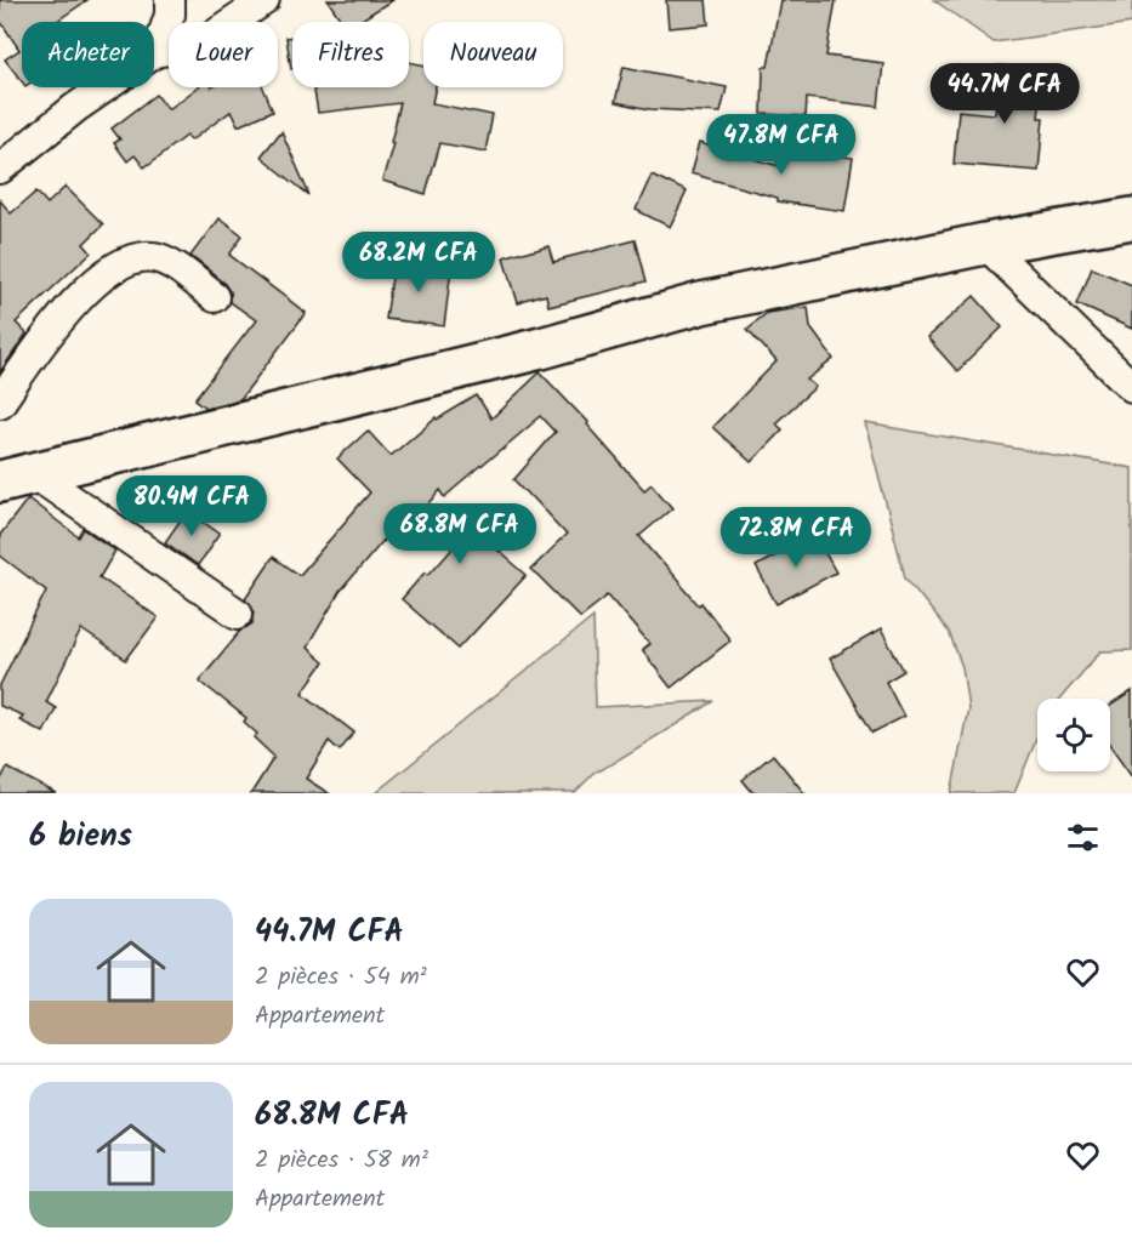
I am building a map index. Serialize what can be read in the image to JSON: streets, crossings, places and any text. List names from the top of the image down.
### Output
{
  "page": {
    "chip": [
      "Acheter",
      "Louer",
      "Filtres",
      "Nouveau"
    ],
    "price": [
      "44.7M CFA",
      "47.8M CFA",
      "68.2M CFA",
      "80.4M CFA",
      "68.8M CFA",
      "72.8M CFA"
    ],
    "heading": "6 biens",
    "list": [
      {
        "name": "44.7M CFA",
        "note": "2 pièces · 54 m² · Appartement"
      },
      {
        "name": "68.8M CFA",
        "note": "2 pièces · 58 m² · Appartement"
      }
    ]
  }
}
